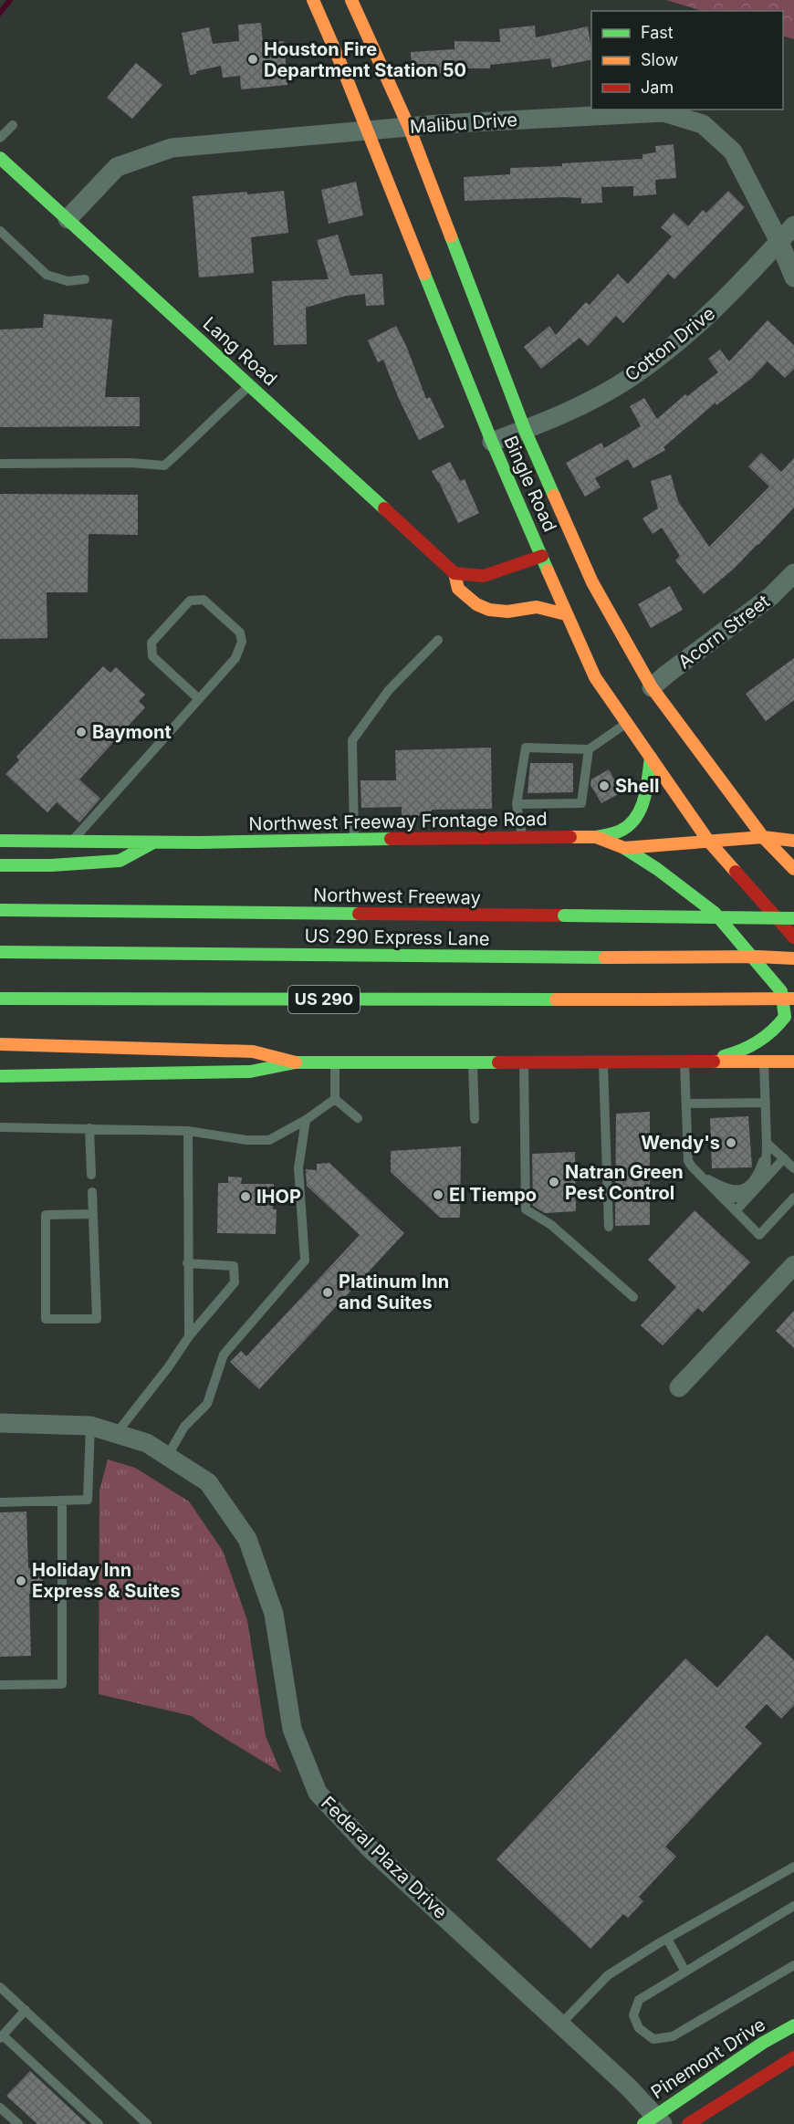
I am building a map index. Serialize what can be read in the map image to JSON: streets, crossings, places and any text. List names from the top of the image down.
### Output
{
  "streets": {
    "main road": [
      "Lang Road",
      "Bingle Road",
      "Northwest Freeway Frontage Road",
      "Northwest Freeway",
      "US 290 Express Lane",
      "US 290",
      "Pinemont Drive"
    ],
    "street": [
      "Malibu Drive",
      "Cotton Drive",
      "Acorn Street",
      "Federal Plaza Drive"
    ]
  },
  "crossings": [
    ["Malibu Drive", "Cotton Drive"],
    ["Malibu Drive", "Lang Road"],
    ["Malibu Drive", "Bingle Road"],
    ["Cotton Drive", "Bingle Road"],
    ["Lang Road", "Bingle Road"],
    ["Bingle Road", "Acorn Street"],
    ["Bingle Road", "Northwest Freeway Frontage Road"],
    ["Federal Plaza Drive", "Pinemont Drive"]
  ],
  "places": [
    "Houston Fire Department Station 50",
    "Baymont",
    "Shell",
    "Wendy's",
    "Natran Green Pest Control",
    "El Tiempo",
    "IHOP",
    "Platinum Inn and Suites",
    "Holiday Inn Express & Suites"
  ],
  "legend": ["Fast", "Slow", "Jam"]
}
